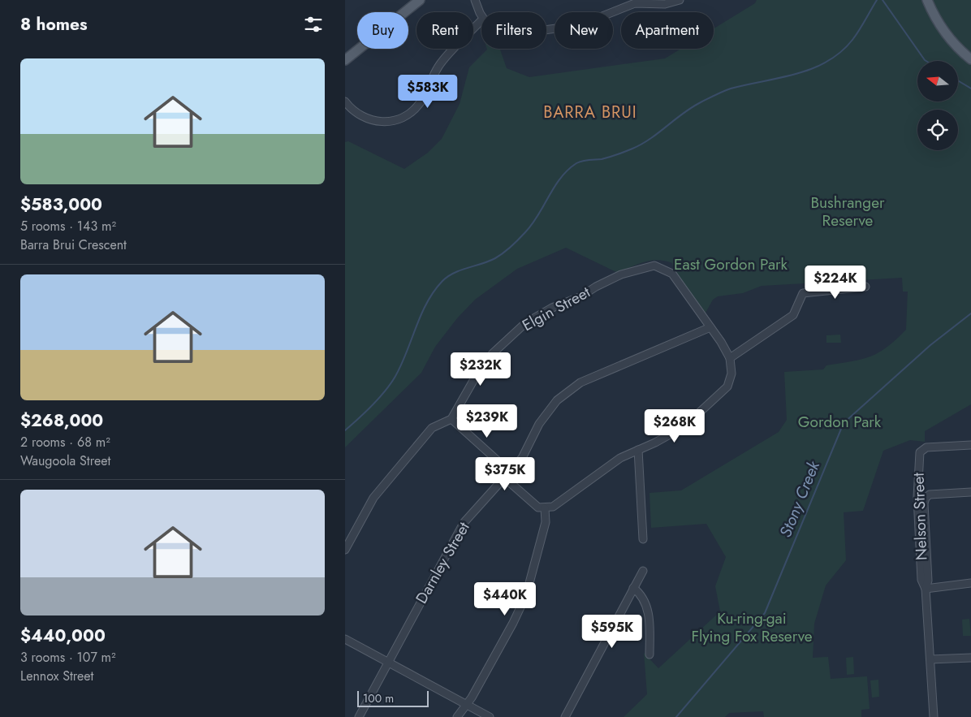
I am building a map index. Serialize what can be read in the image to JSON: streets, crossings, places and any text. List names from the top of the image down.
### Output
{
  "streets": {
    "street": ["Elgin Street", "Nelson Street", "Darnley Street"]
  },
  "crossings": [
    ["Elgin Street", "Darnley Street"]
  ],
  "districts": ["BARRA BRUI"],
  "water": ["Stony Creek"],
  "parks": [
    "Bushranger Reserve",
    "East Gordon Park",
    "Gordon Park",
    "Ku-ring-gai Flying Fox Reserve"
  ],
  "scale_bar": "100 m",
  "north": "left",
  "page": {
    "heading": "8 homes",
    "chip": [
      "Buy",
      "Rent",
      "Filters",
      "New",
      "Apartment"
    ],
    "list": [
      {
        "name": "$583,000",
        "note": "5 rooms · 143 m² · Barra Brui Crescent"
      },
      {
        "name": "$268,000",
        "note": "2 rooms · 68 m² · Waugoola Street"
      },
      {
        "name": "$440,000",
        "note": "3 rooms · 107 m² · Lennox Street"
      }
    ],
    "price": [
      "$583K",
      "$224K",
      "$232K",
      "$239K",
      "$268K",
      "$375K",
      "$440K",
      "$595K"
    ],
    "scale": "100 m"
  }
}
